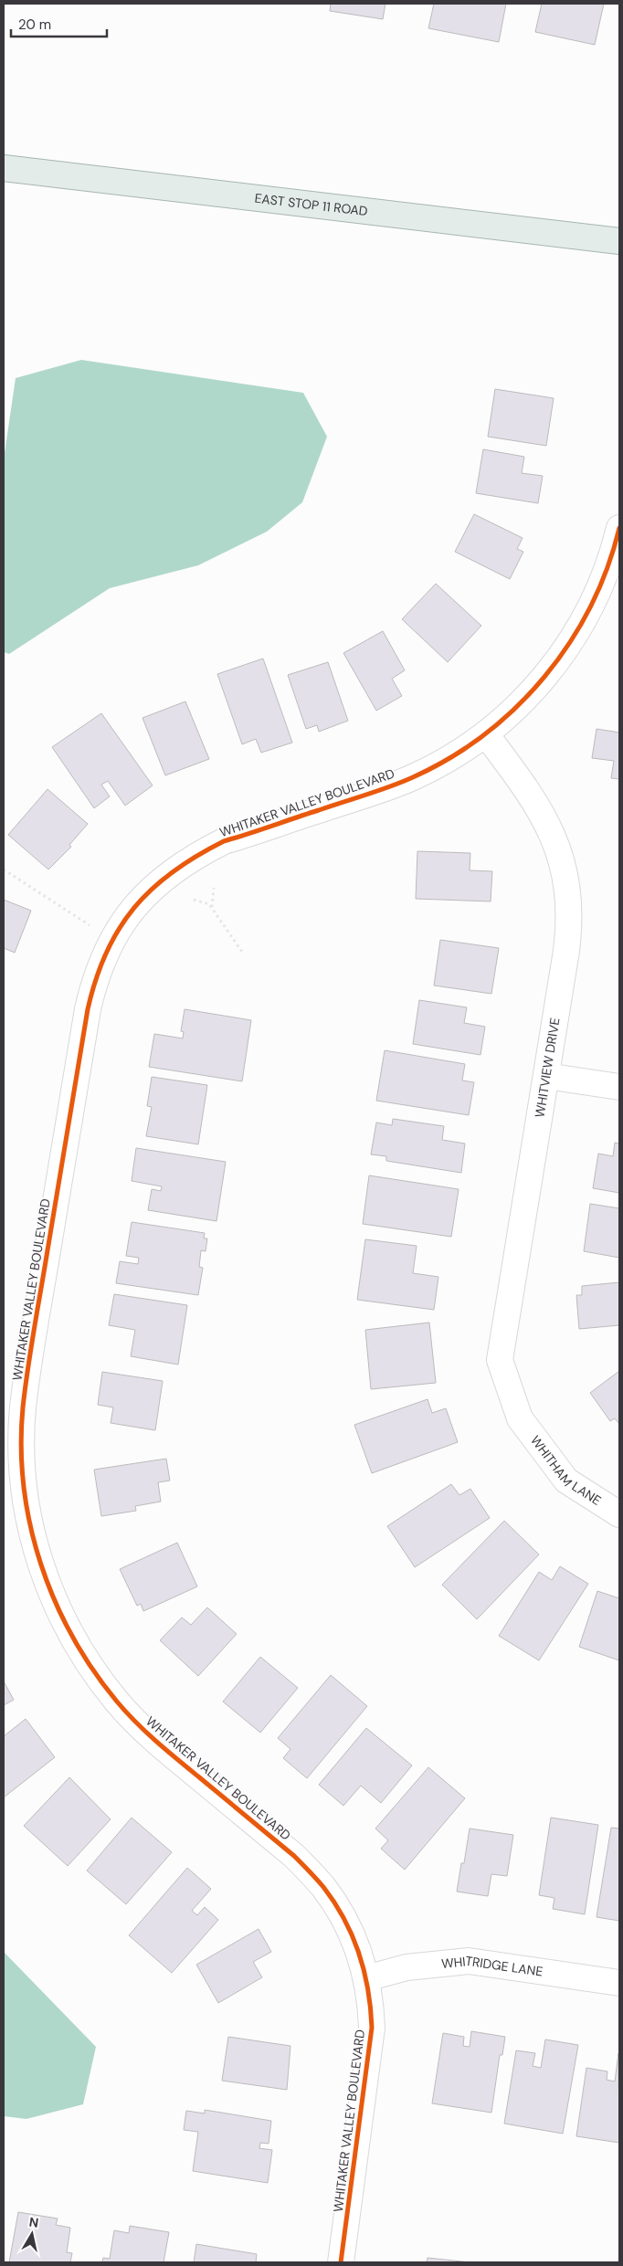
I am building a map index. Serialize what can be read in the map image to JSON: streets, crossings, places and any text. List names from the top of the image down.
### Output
{
  "streets": {
    "main road": ["EAST STOP 11 ROAD"],
    "street": [
      "WHITAKER VALLEY BOULEVARD",
      "WHITVIEW DRIVE",
      "WHITHAM LANE",
      "WHITRIDGE LANE"
    ]
  },
  "crossings": [
    ["WHITAKER VALLEY BOULEVARD", "WHITVIEW DRIVE"],
    ["WHITAKER VALLEY BOULEVARD", "WHITRIDGE LANE"],
    ["WHITVIEW DRIVE", "WHITHAM LANE"]
  ],
  "scale_bar": "20 m",
  "north": "top"
}
